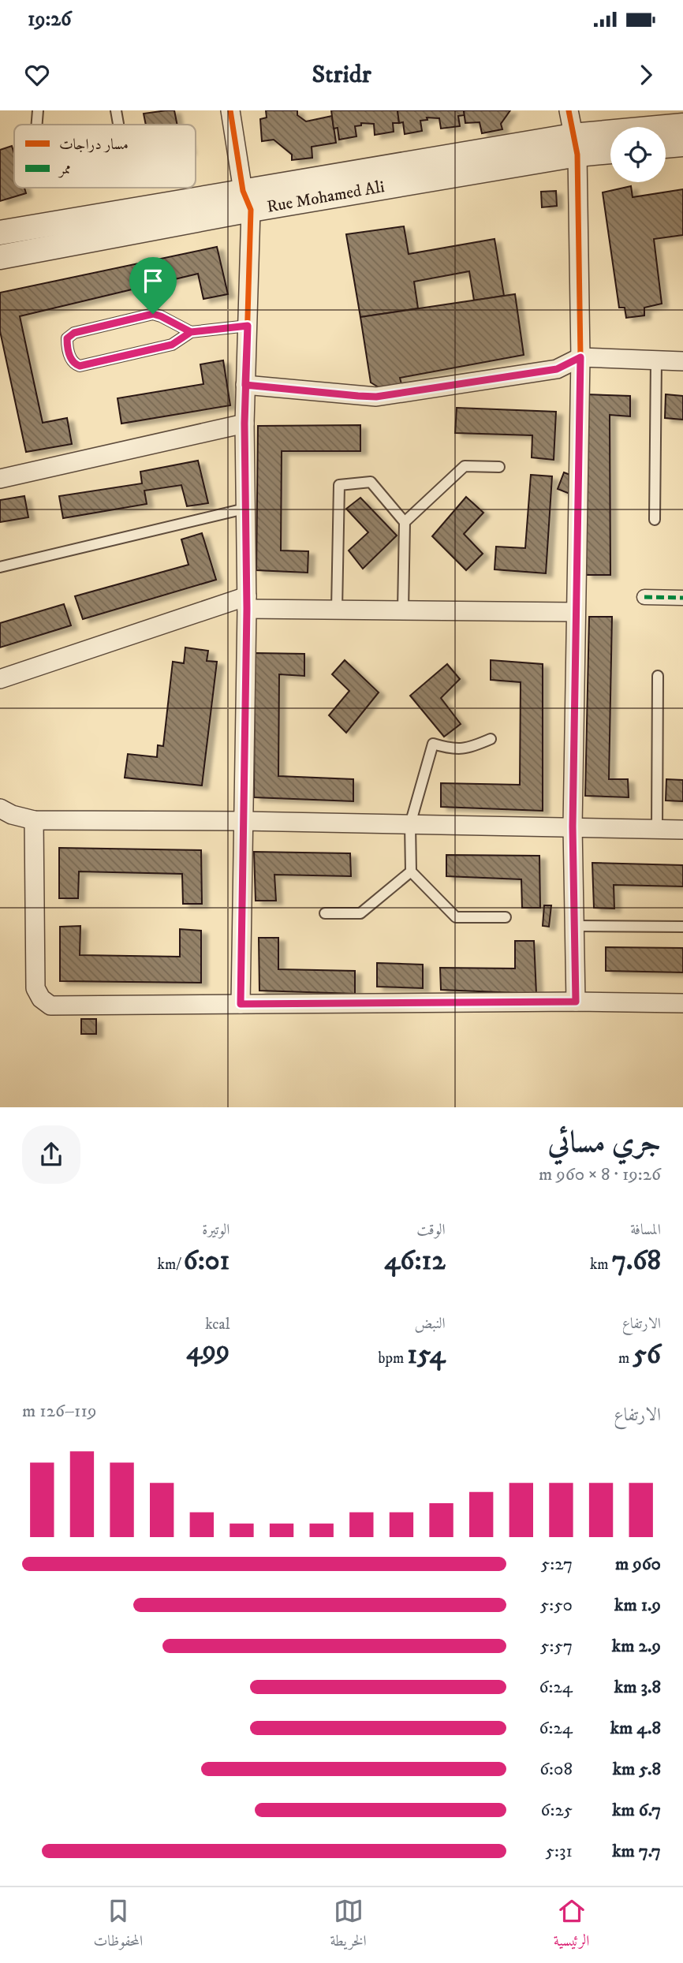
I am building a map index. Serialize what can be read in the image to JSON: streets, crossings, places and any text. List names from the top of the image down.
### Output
{
  "streets": {
    "street": ["Rue Mohamed Ali"]
  },
  "legend": ["مسار دراجات", "ممر"],
  "page": {
    "status": "19:26",
    "header": "Stridr",
    "heading": ["جري مسائي", "19:26 · 8 × 960 m"],
    "stats": [
      ["المسافة", "7.68 km"],
      ["الوقت", "46:12"],
      ["الوتيرة", "6:01 /km"],
      ["الارتفاع", "56 m"],
      ["النبض", "154 bpm"],
      ["kcal", "499"]
    ],
    "chart": ["الارتفاع", "119–126 m"],
    "list": [
      {
        "name": "960 m",
        "note": "5:27"
      },
      {
        "name": "1.9 km",
        "note": "5:50"
      },
      {
        "name": "2.9 km",
        "note": "5:57"
      },
      {
        "name": "3.8 km",
        "note": "6:24"
      },
      {
        "name": "4.8 km",
        "note": "6:24"
      },
      {
        "name": "5.8 km",
        "note": "6:08"
      },
      {
        "name": "6.7 km",
        "note": "6:25"
      },
      {
        "name": "7.7 km",
        "note": "5:31"
      }
    ],
    "tabs": ["الرئيسية", "الخريطة", "المحفوظات"]
  }
}
